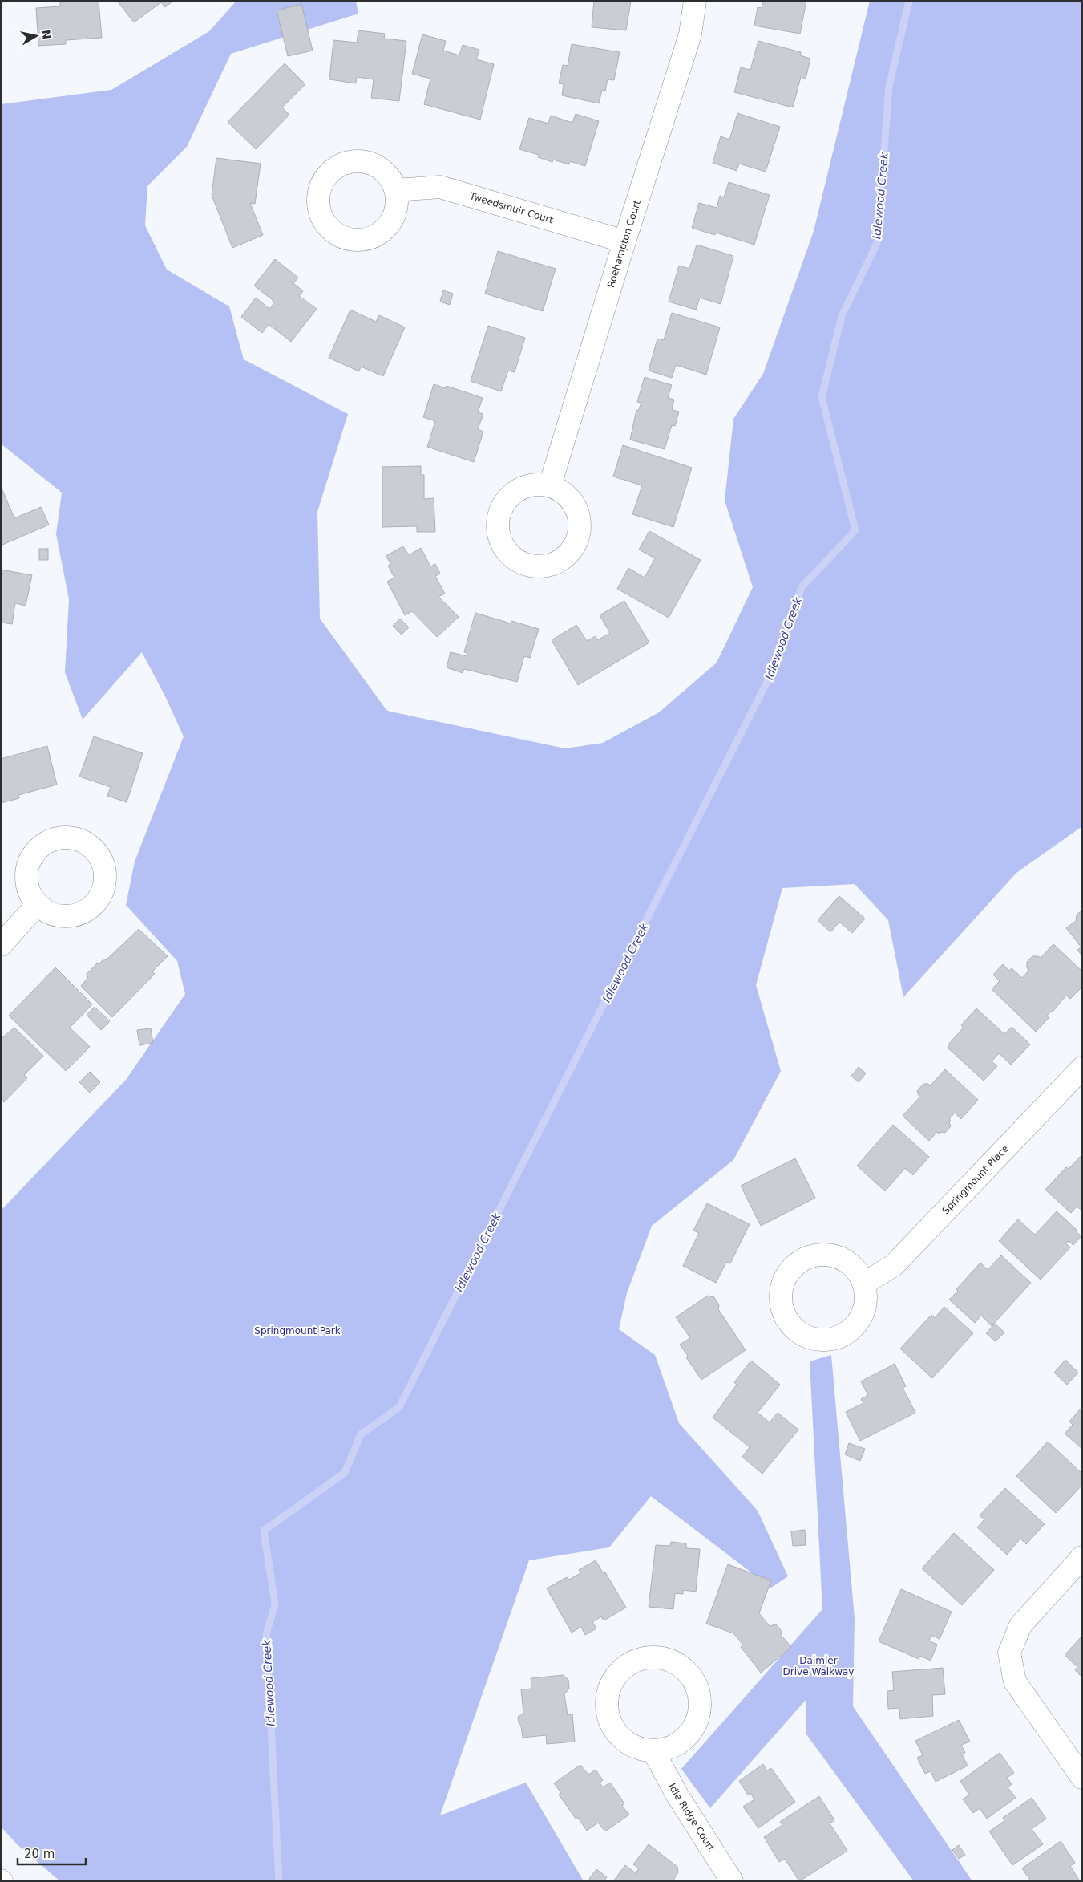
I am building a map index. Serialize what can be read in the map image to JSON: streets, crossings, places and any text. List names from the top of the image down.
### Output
{
  "streets": {
    "street": [
      "Tweedsmuir Court",
      "Roehampton Court",
      "Springmount Place",
      "Idle Ridge Court"
    ]
  },
  "crossings": [
    ["Tweedsmuir Court", "Roehampton Court"]
  ],
  "water": ["Idlewood Creek"],
  "parks": ["Springmount Park", "Daimler Drive Walkway"],
  "scale_bar": "20 m",
  "north": "right"
}
